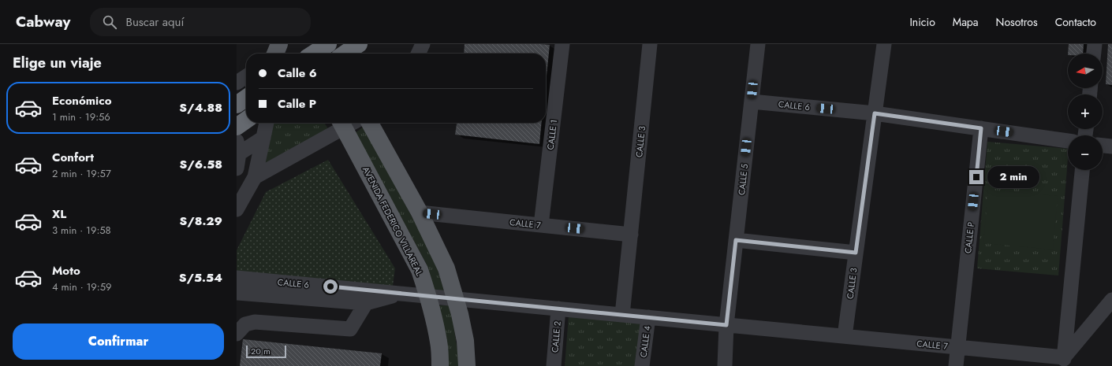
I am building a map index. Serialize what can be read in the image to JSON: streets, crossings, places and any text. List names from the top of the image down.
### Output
{
  "streets": {
    "main road": ["AVENIDA FEDERICO VILLAREAL"],
    "street": [
      "CALLE 6",
      "CALLE 1",
      "CALLE 3",
      "CALLE 5",
      "CALLE 7",
      "CALLE P",
      "CALLE 2",
      "CALLE 4"
    ]
  },
  "crossings": [
    ["CALLE 6", "CALLE 3"],
    ["CALLE 6", "CALLE 5"],
    ["CALLE 6", "AVENIDA FEDERICO VILLAREAL"],
    ["CALLE 6", "CALLE 7"],
    ["CALLE 6", "CALLE P"],
    ["CALLE 6", "CALLE 2"],
    ["CALLE 6", "CALLE 4"],
    ["CALLE 1", "CALLE 7"],
    ["CALLE 3", "CALLE 7"],
    ["CALLE 5", "CALLE 7"],
    ["CALLE 7", "CALLE P"]
  ],
  "scale_bar": "20 m",
  "north": "left",
  "page": {
    "header": "Cabway",
    "search": "Buscar aquí",
    "nav": [
      "Inicio",
      "Mapa",
      "Nosotros",
      "Contacto"
    ],
    "heading": "Elige un viaje",
    "map_buttons": ["+", "−"],
    "banner": ["Calle 6", "Calle P"],
    "list": [
      {
        "name": "Económico",
        "note": "1 min · 19:56",
        "value": "S/4.88"
      },
      {
        "name": "Confort",
        "note": "2 min · 19:57",
        "value": "S/6.58"
      },
      {
        "name": "XL",
        "note": "3 min · 19:58",
        "value": "S/8.29"
      },
      {
        "name": "Moto",
        "note": "4 min · 19:59",
        "value": "S/5.54"
      }
    ],
    "bubble": "2 min",
    "buttons": "Confirmar",
    "scale": "20 m"
  }
}
